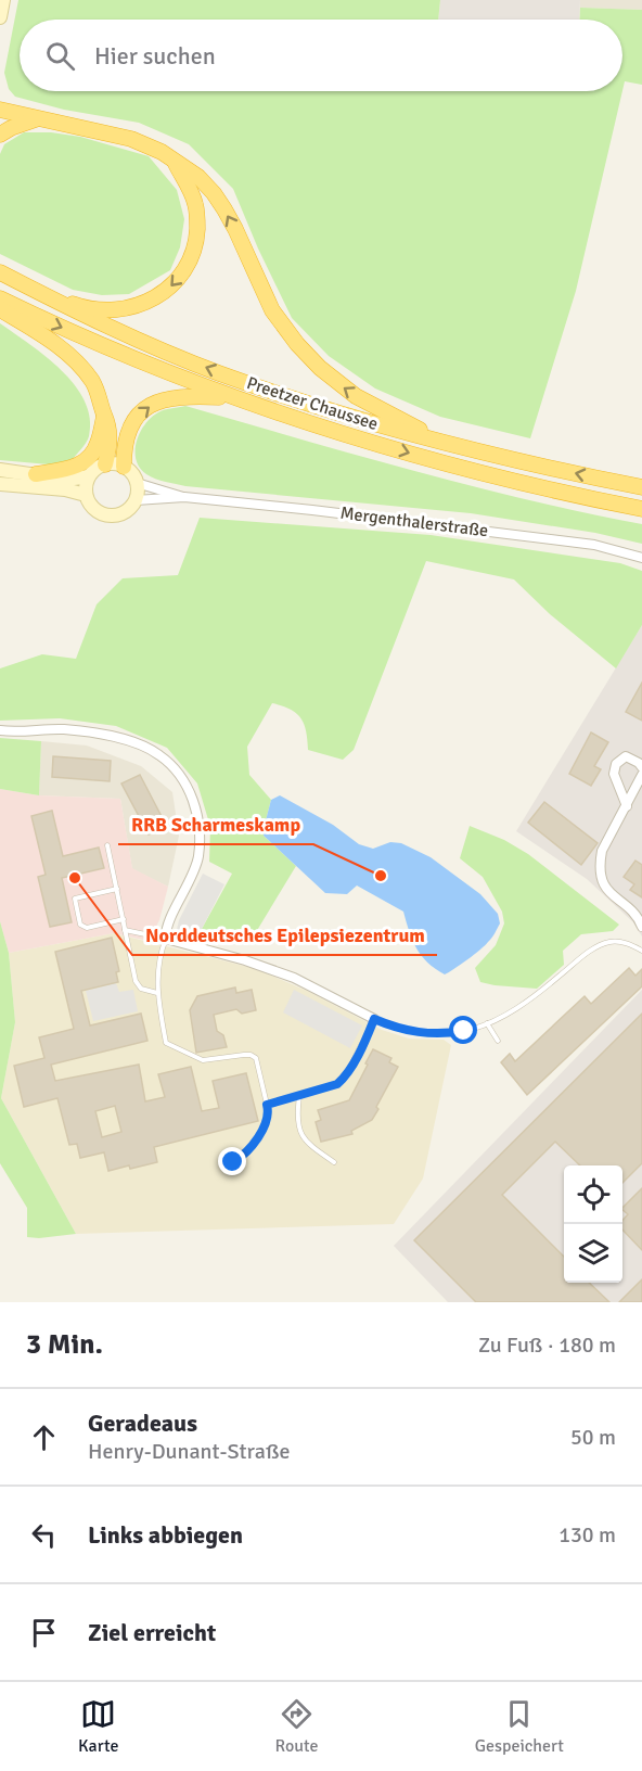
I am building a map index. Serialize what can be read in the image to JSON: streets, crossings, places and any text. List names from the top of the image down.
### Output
{
  "streets": {
    "highway": ["Preetzer Chaussee"],
    "street": ["Mergenthalerstraße"]
  },
  "places": ["RRB Scharmeskamp", "Norddeutsches Epilepsiezentrum"],
  "page": {
    "search": "Hier suchen",
    "heading": ["3 Min.", "Zu Fuß · 180 m"],
    "list": [
      ["Geradeaus", "Henry-Dunant-Straße", "50 m"],
      ["Links abbiegen", "130 m"],
      "Ziel erreicht"
    ],
    "nav": ["Karte", "Route", "Gespeichert"]
  }
}
